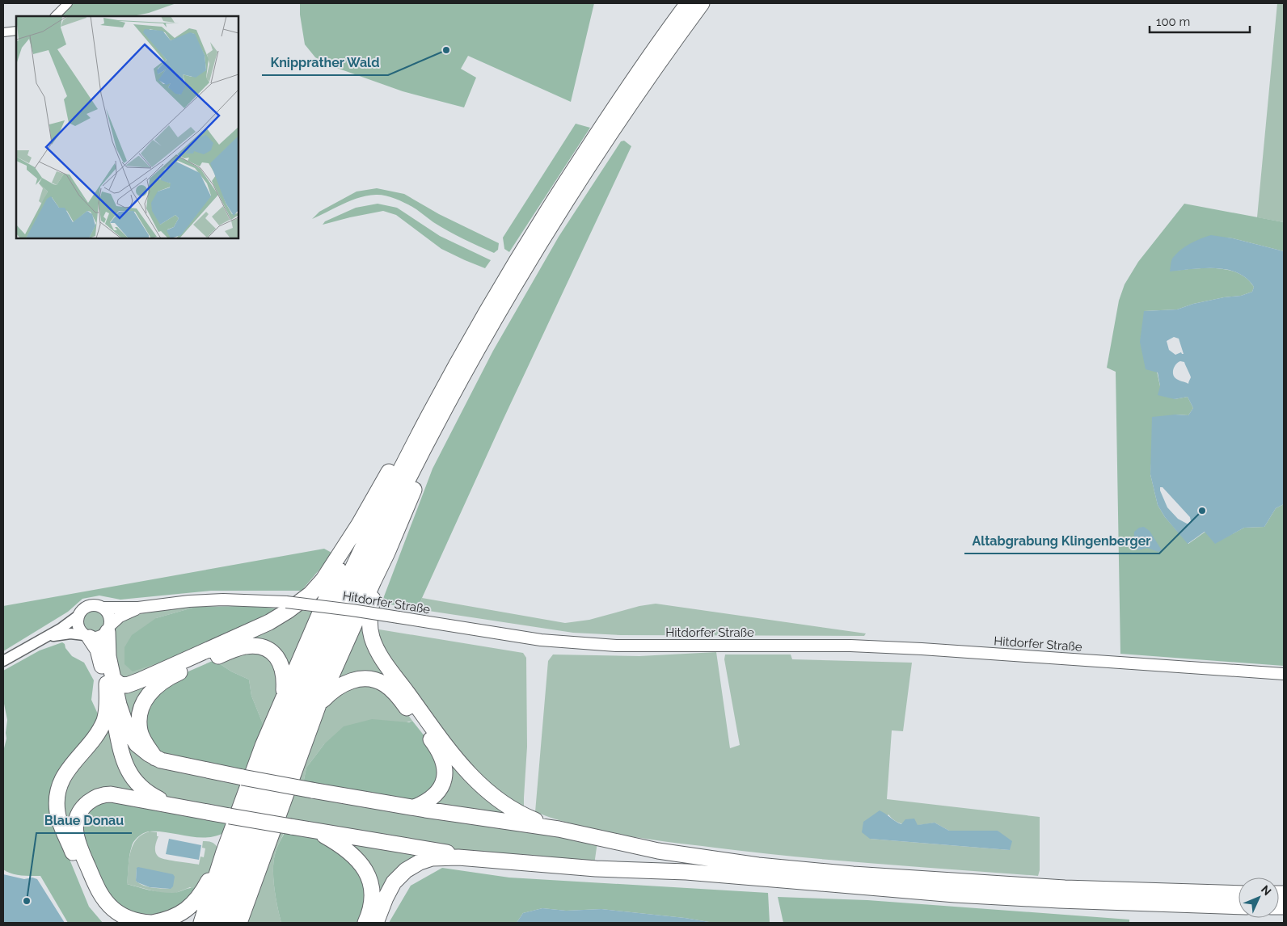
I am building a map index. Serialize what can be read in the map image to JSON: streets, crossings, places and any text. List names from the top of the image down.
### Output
{
  "streets": {
    "main road": ["Hitdorfer Straße"]
  },
  "places": ["Knipprather Wald", "Altabgrabung Klingenberger", "Blaue Donau"],
  "scale_bar": "100 m",
  "north": "top right"
}
